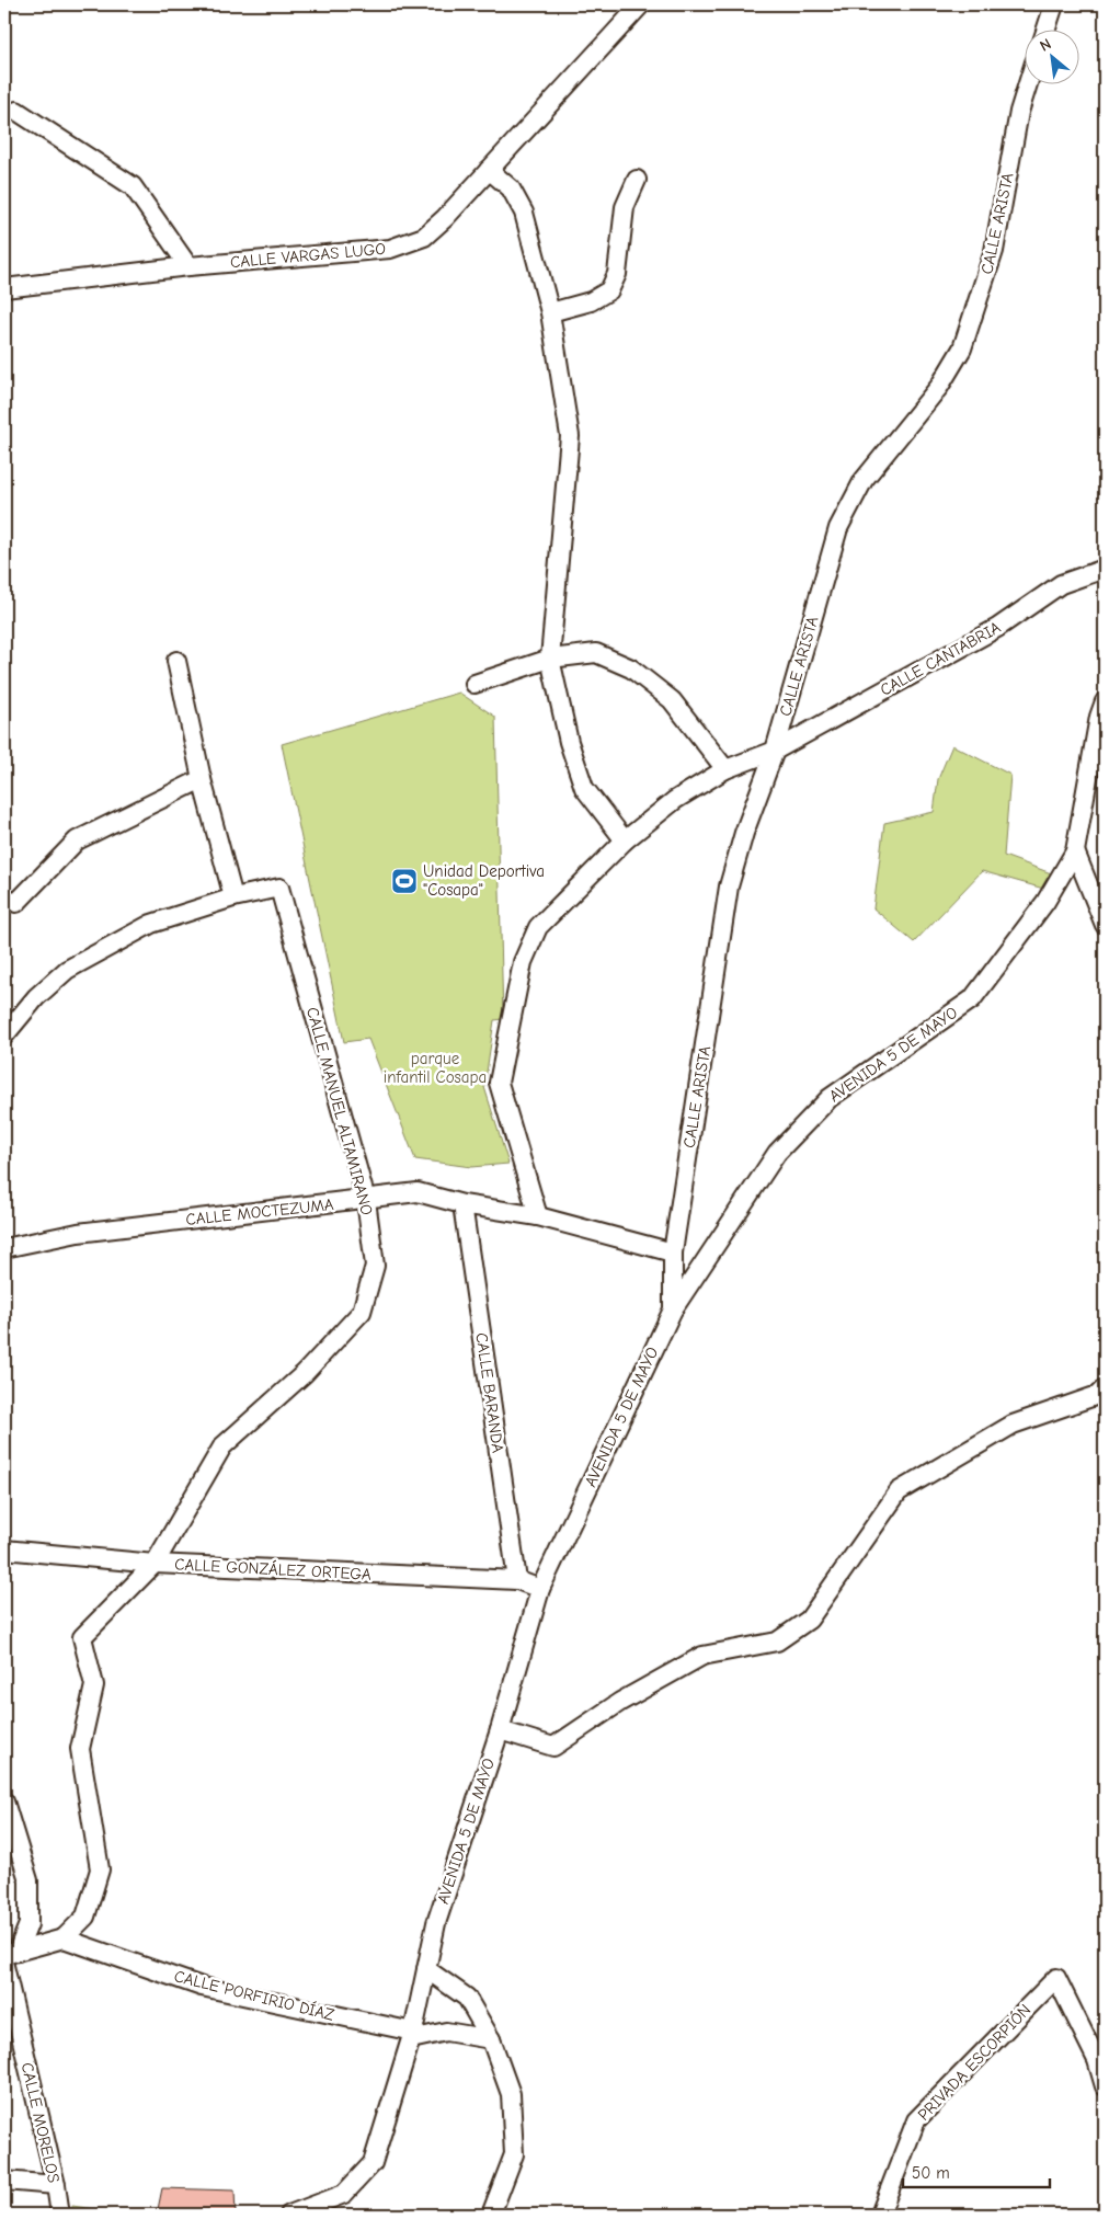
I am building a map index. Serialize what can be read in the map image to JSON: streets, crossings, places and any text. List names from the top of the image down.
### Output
{
  "streets": {
    "street": [
      "CALLE ARISTA",
      "CALLE VARGAS LUGO",
      "CALLE CANTABRIA",
      "AVENIDA 5 DE MAYO",
      "CALLE MANUEL ALTAMIRANO",
      "CALLE MOCTEZUMA",
      "CALLE BARANDA",
      "CALLE GONZÁLEZ ORTEGA",
      "CALLE PORFIRIO DÍAZ",
      "PRIVADA ESCORPIÓN",
      "CALLE MORELOS"
    ]
  },
  "crossings": [
    ["CALLE ARISTA", "CALLE CANTABRIA"],
    ["CALLE ARISTA", "AVENIDA 5 DE MAYO"],
    ["CALLE ARISTA", "CALLE MOCTEZUMA"],
    ["CALLE CANTABRIA", "CALLE MOCTEZUMA"],
    ["AVENIDA 5 DE MAYO", "CALLE GONZÁLEZ ORTEGA"],
    ["AVENIDA 5 DE MAYO", "CALLE PORFIRIO DÍAZ"],
    ["CALLE MANUEL ALTAMIRANO", "CALLE MOCTEZUMA"],
    ["CALLE MANUEL ALTAMIRANO", "CALLE GONZÁLEZ ORTEGA"],
    ["CALLE MANUEL ALTAMIRANO", "CALLE PORFIRIO DÍAZ"],
    ["CALLE MOCTEZUMA", "CALLE BARANDA"],
    ["CALLE BARANDA", "CALLE GONZÁLEZ ORTEGA"]
  ],
  "parks": ["parque infantil Cosapa"],
  "places": {
    "sports": ["Unidad Deportiva \"Cosapa\""]
  },
  "scale_bar": "50 m",
  "north": "top left"
}
